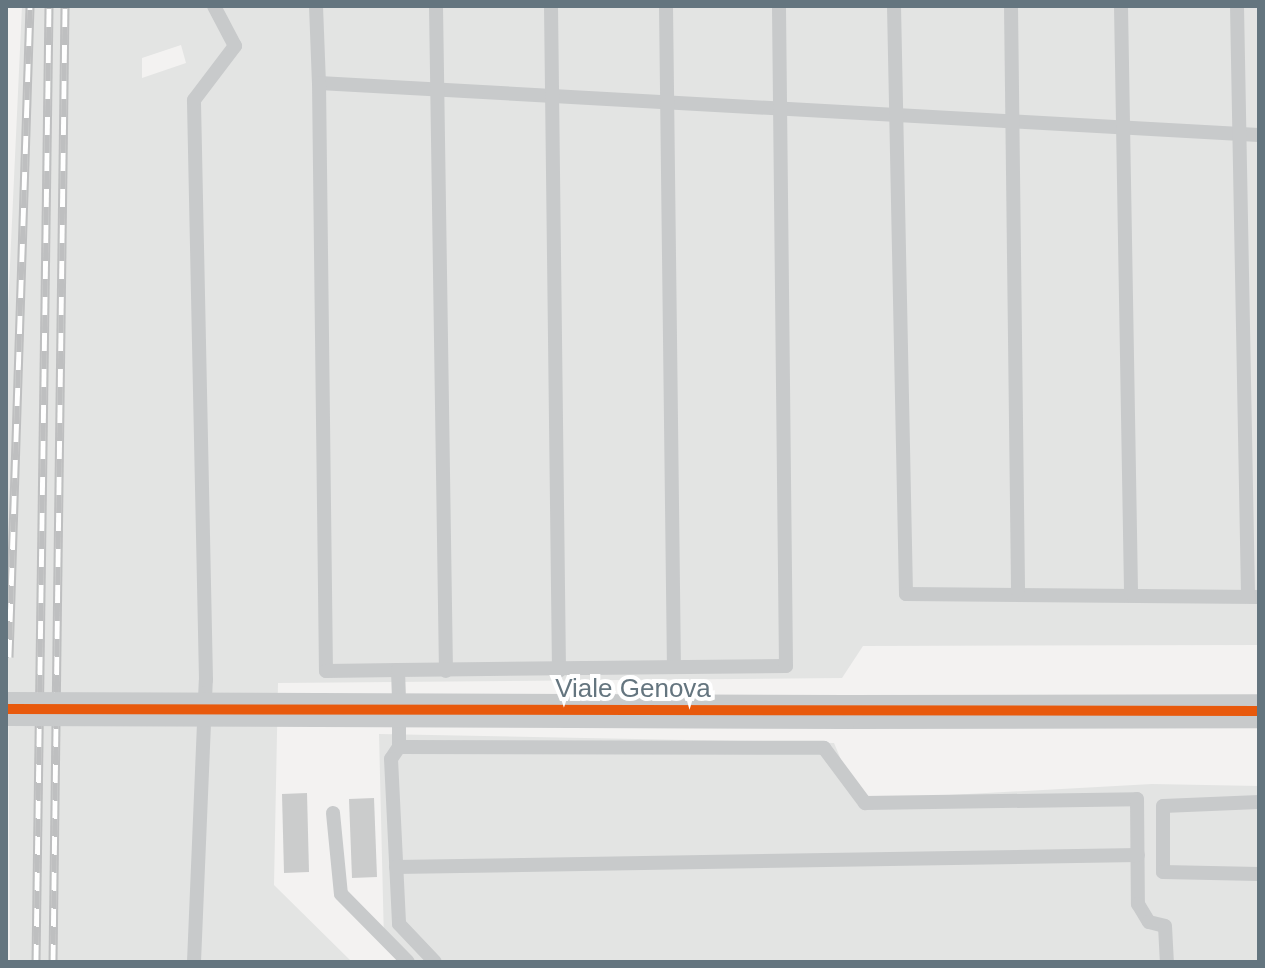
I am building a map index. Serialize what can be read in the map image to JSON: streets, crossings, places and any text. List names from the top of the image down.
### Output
{
  "streets": {
    "street": ["Viale Genova"]
  }
}
